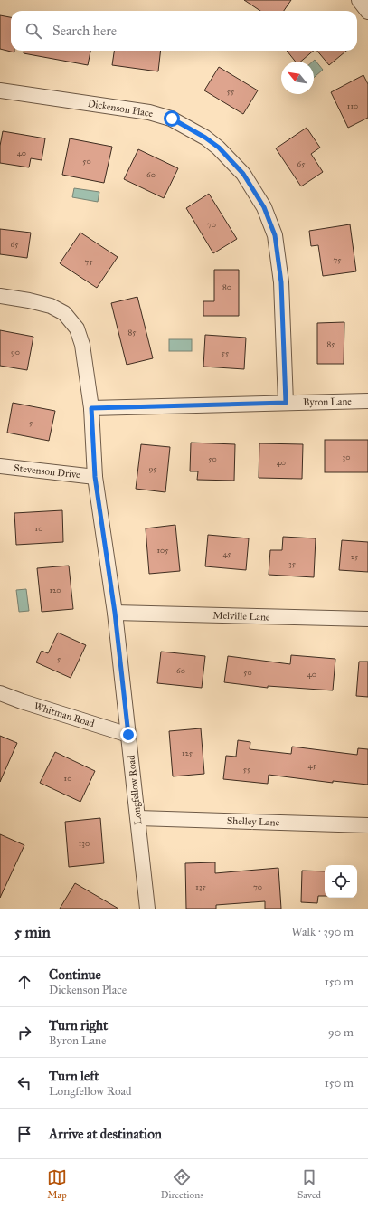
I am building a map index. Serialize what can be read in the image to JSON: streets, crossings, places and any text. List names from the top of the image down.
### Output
{
  "streets": {
    "street": [
      "Dickenson Place",
      "Byron Lane",
      "Stevenson Drive",
      "Melville Lane",
      "Whitman Road",
      "Longfellow Road",
      "Shelley Lane"
    ]
  },
  "crossings": [
    ["Dickenson Place", "Byron Lane"],
    ["Byron Lane", "Longfellow Road"],
    ["Stevenson Drive", "Longfellow Road"],
    ["Melville Lane", "Longfellow Road"],
    ["Whitman Road", "Longfellow Road"],
    ["Longfellow Road", "Shelley Lane"]
  ],
  "house_numbers": [
    "55",
    "110",
    "40",
    "50",
    "65",
    "60",
    "70",
    "65",
    "75",
    "75",
    "80",
    "85",
    "85",
    "90",
    "55",
    "5",
    "30",
    "50",
    "40",
    "95",
    "10",
    "105",
    "45",
    "25",
    "35",
    "120",
    "5",
    "60",
    "50",
    "40",
    "125",
    "45",
    "55",
    "10",
    "130",
    "135",
    "70"
  ],
  "north": "top left",
  "page": {
    "search": "Search here",
    "heading": ["5 min", "Walk · 390 m"],
    "list": [
      ["Continue", "Dickenson Place", "150 m"],
      ["Turn right", "Byron Lane", "90 m"],
      ["Turn left", "Longfellow Road", "150 m"],
      "Arrive at destination"
    ],
    "nav": ["Map", "Directions", "Saved"]
  }
}
